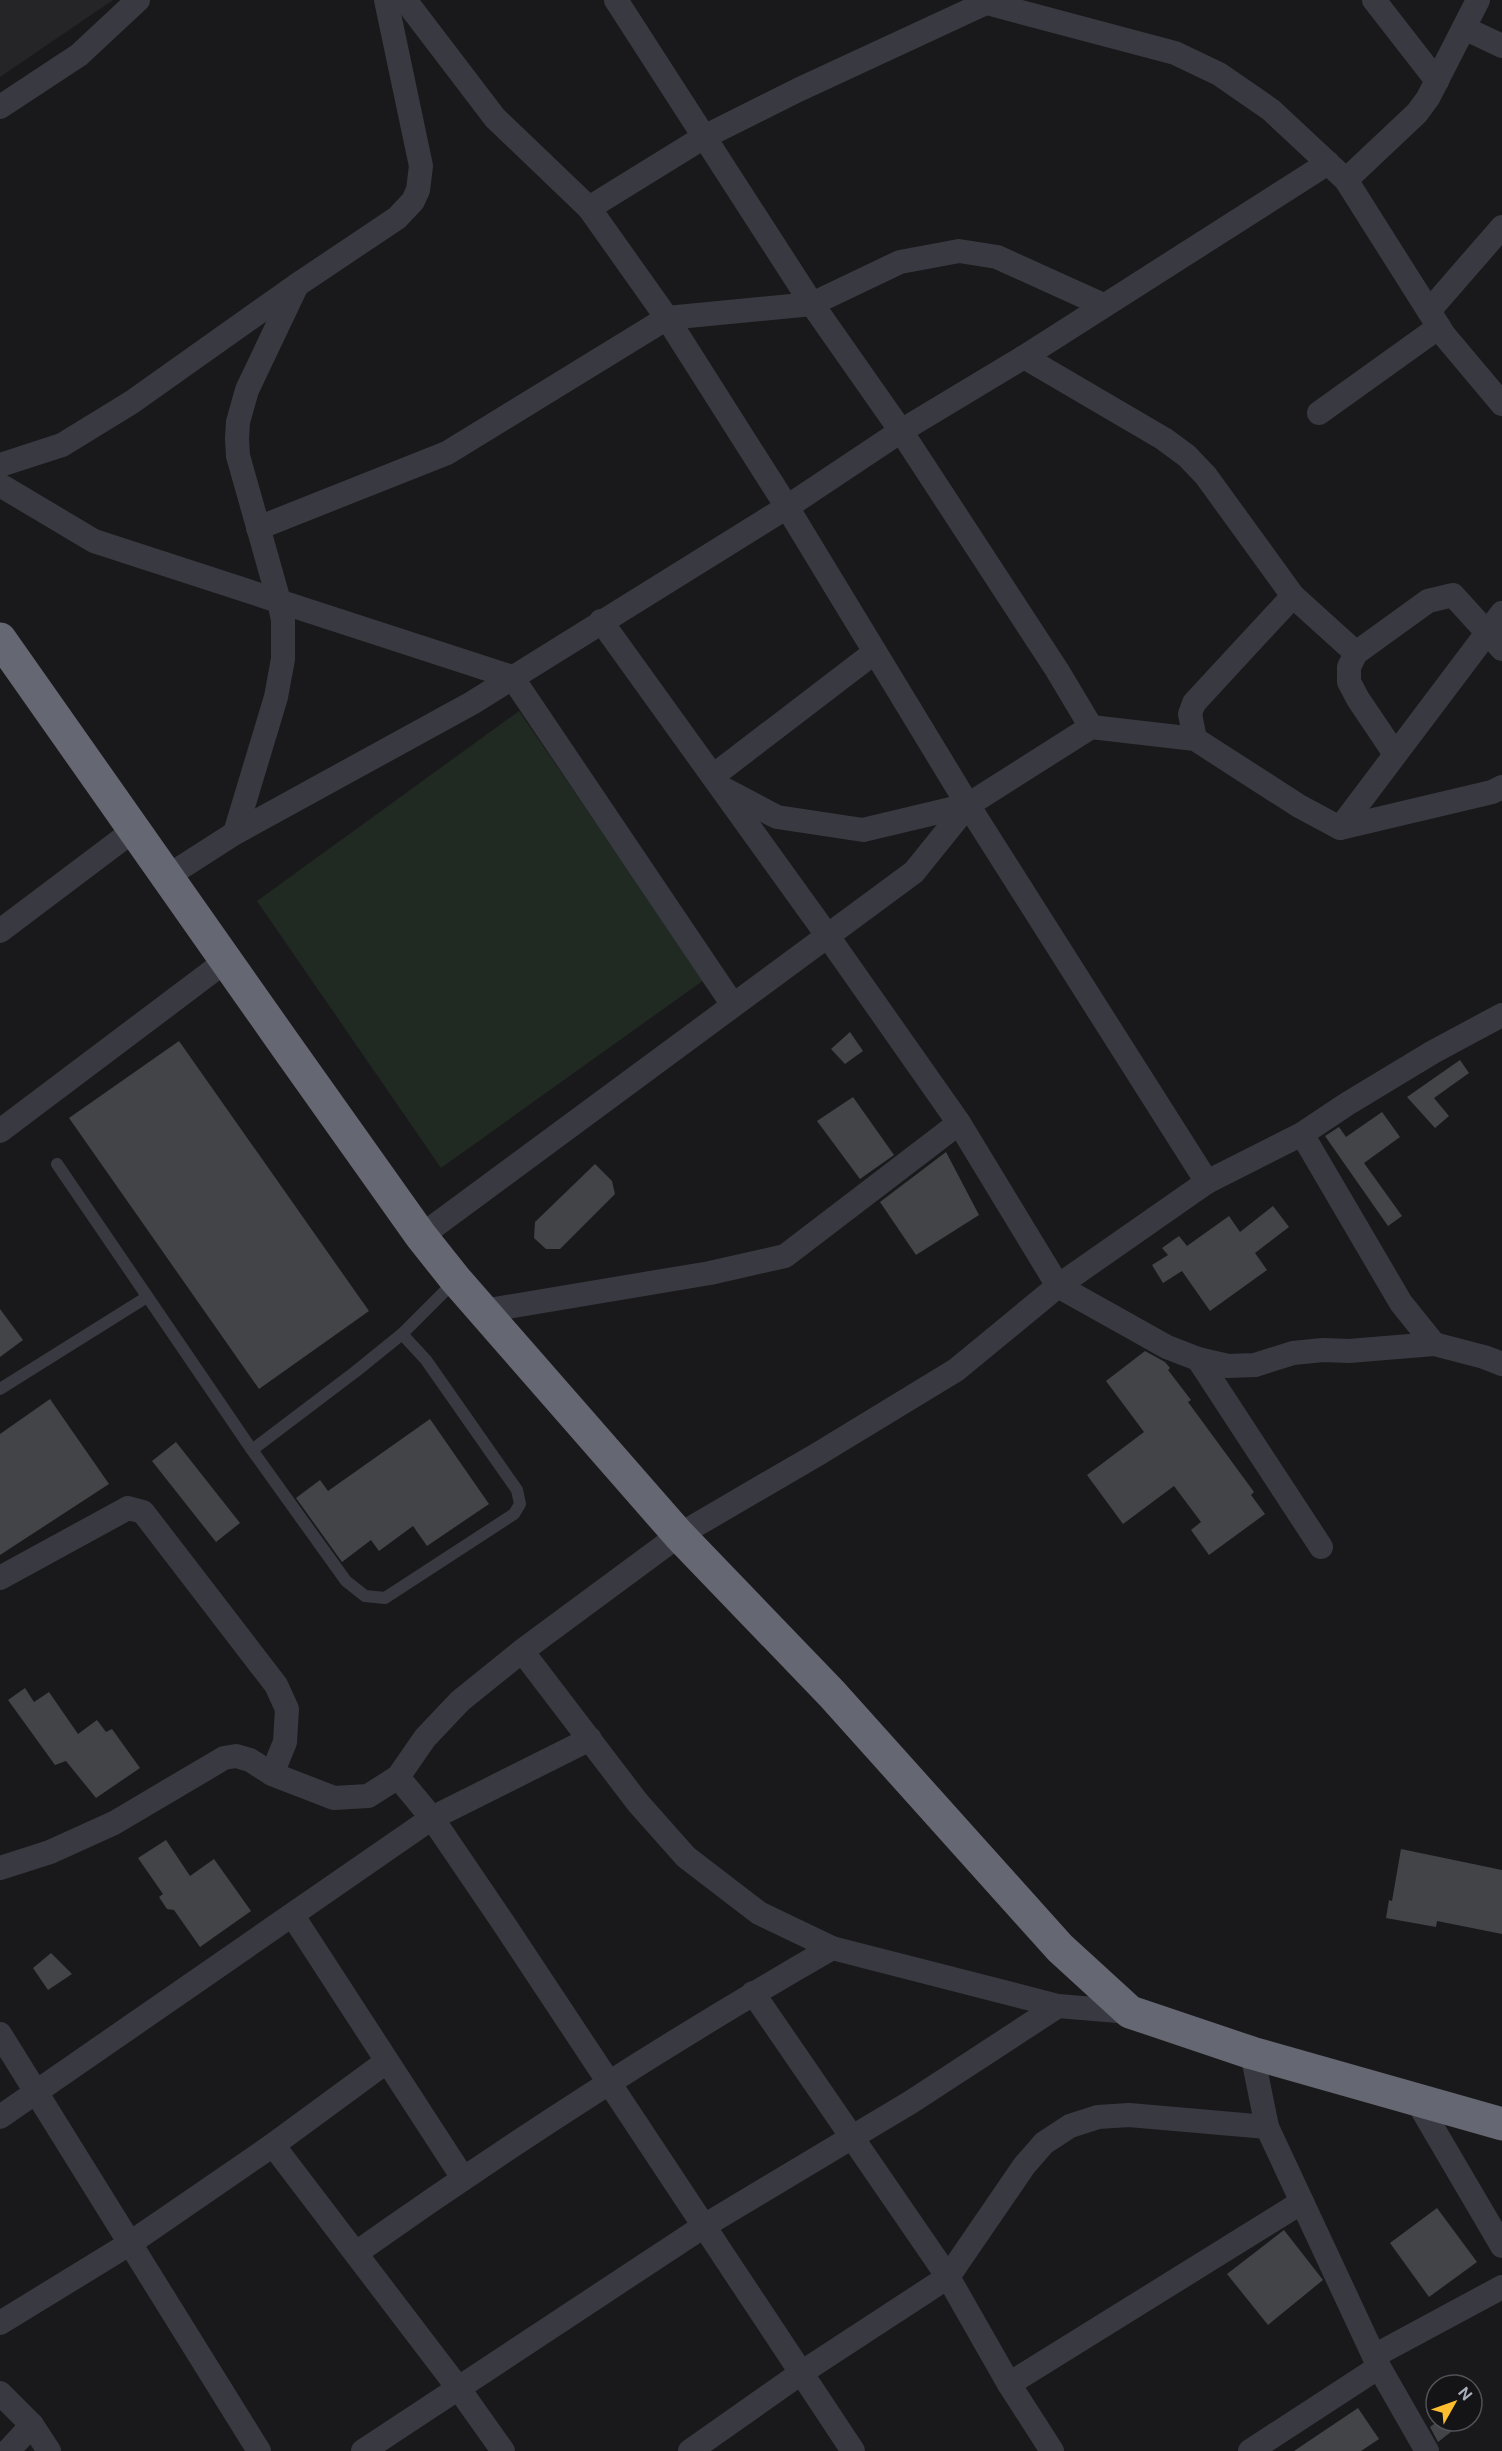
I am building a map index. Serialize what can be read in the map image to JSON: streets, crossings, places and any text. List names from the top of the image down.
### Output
{
  "north": "top right"
}
